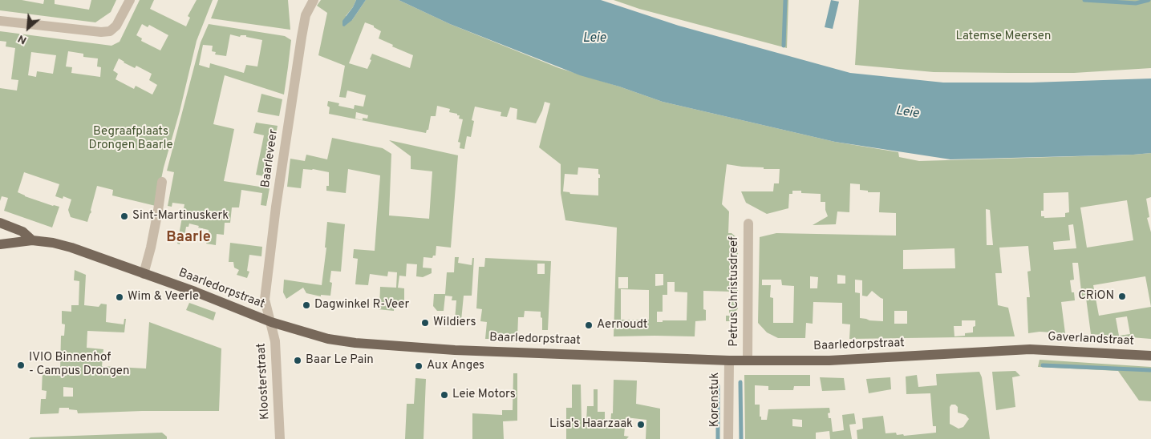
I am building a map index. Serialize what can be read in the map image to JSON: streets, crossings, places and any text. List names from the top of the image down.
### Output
{
  "streets": {
    "main road": ["Baarledorpstraat", "Gaverlandstraat"],
    "street": [
      "Baarleveer",
      "Petrus Christusdreef",
      "Kloosterstraat",
      "Korenstuk"
    ]
  },
  "crossings": [
    ["Baarleveer", "Baarledorpstraat"],
    ["Baarleveer", "Kloosterstraat"],
    ["Baarledorpstraat", "Petrus Christusdreef"],
    ["Baarledorpstraat", "Gaverlandstraat"],
    ["Baarledorpstraat", "Kloosterstraat"],
    ["Baarledorpstraat", "Korenstuk"]
  ],
  "districts": ["Baarle"],
  "water": ["Leie"],
  "parks": ["Latemse Meersen", "Begraafplaats Drongen Baarle"],
  "places": [
    "Sint-Martinuskerk",
    "CRiON",
    "Wim & Veerle",
    "Dagwinkel R-Veer",
    "Wildiers",
    "Aernoudt",
    "Baar Le Pain",
    "IVIO Binnenhof - Campus Drongen",
    "Aux Anges",
    "Leie Motors",
    "Lisa's Haarzaak"
  ],
  "north": "bottom left"
}
